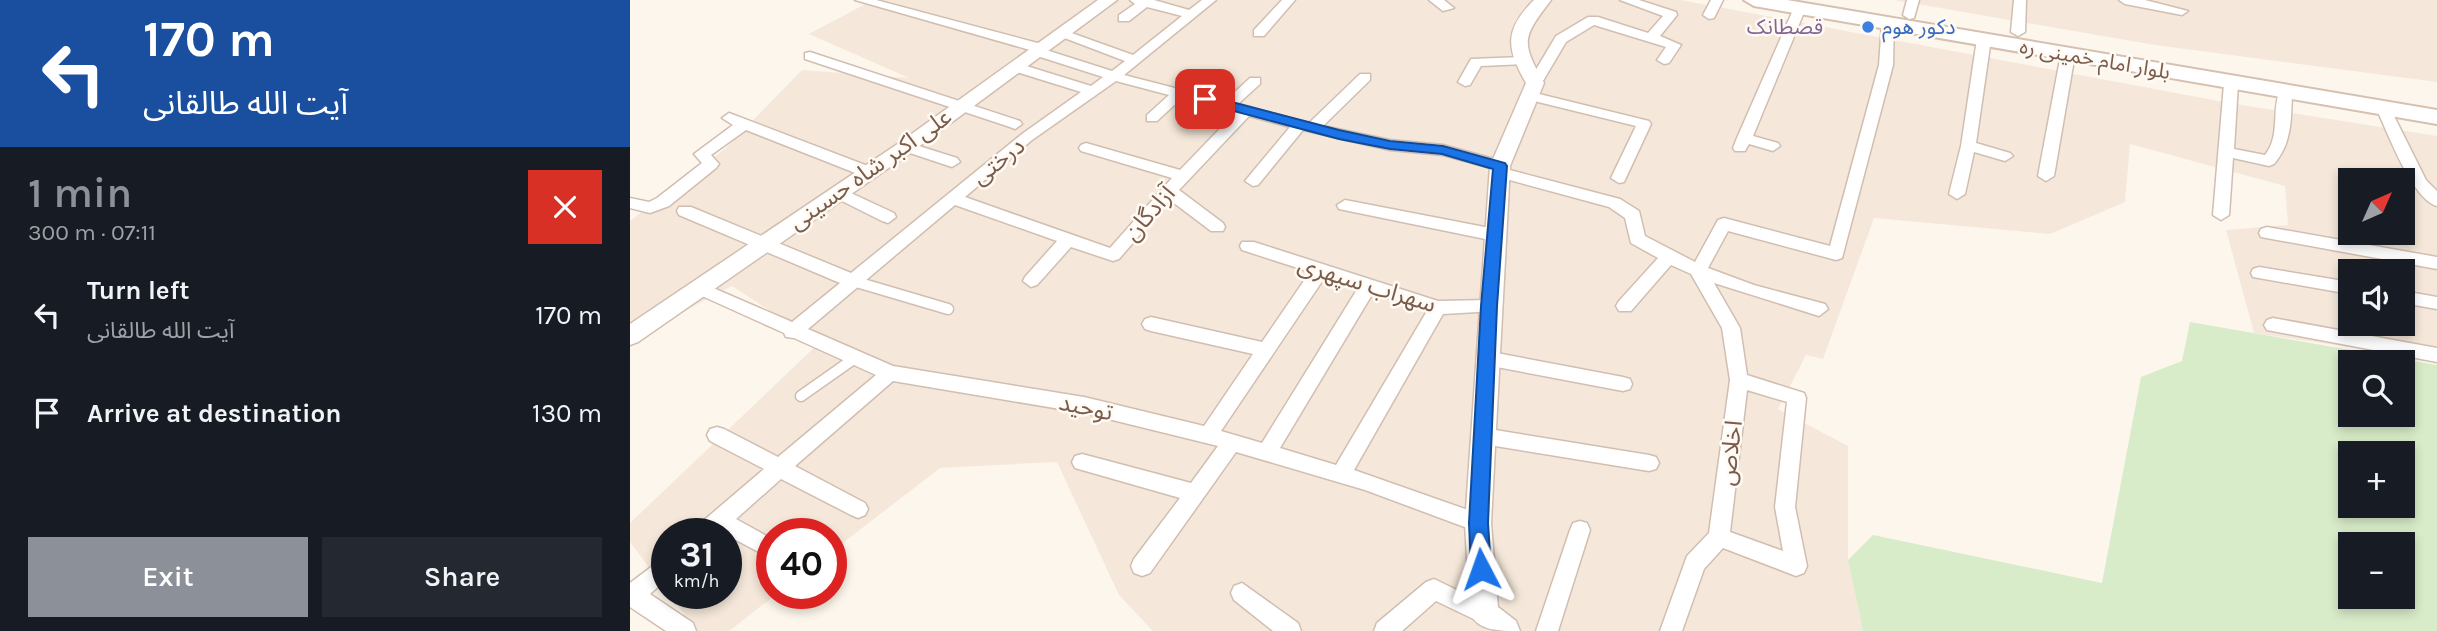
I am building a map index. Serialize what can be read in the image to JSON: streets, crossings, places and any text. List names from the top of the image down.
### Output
{
  "streets": {
    "main road": ["بلوار امام خمینی ره"],
    "street": [
      "درختی",
      "علی اکبر شاه حسینی",
      "آزادگان",
      "سهراب سپهری",
      "توحید",
      "اخلاص"
    ]
  },
  "crossings": [
    ["درختی", "آزادگان"],
    ["درختی", "توحید"],
    ["علی اکبر شاه حسینی", "توحید"]
  ],
  "districts": ["قصطانک"],
  "places": ["دکور هوم"],
  "north": "top right",
  "page": {
    "turn": ["170 m", "آیت الله طالقانی"],
    "heading": ["1 min", "300 m · 07:11"],
    "map_buttons": ["+", "−"],
    "list": [
      {
        "name": "Turn left",
        "note": "آیت الله طالقانی",
        "value": "170 m"
      },
      {
        "name": "Arrive at destination",
        "value": "130 m"
      }
    ],
    "speed": "31 km/h",
    "limit": "40",
    "buttons": ["Exit", "Share"]
  }
}
